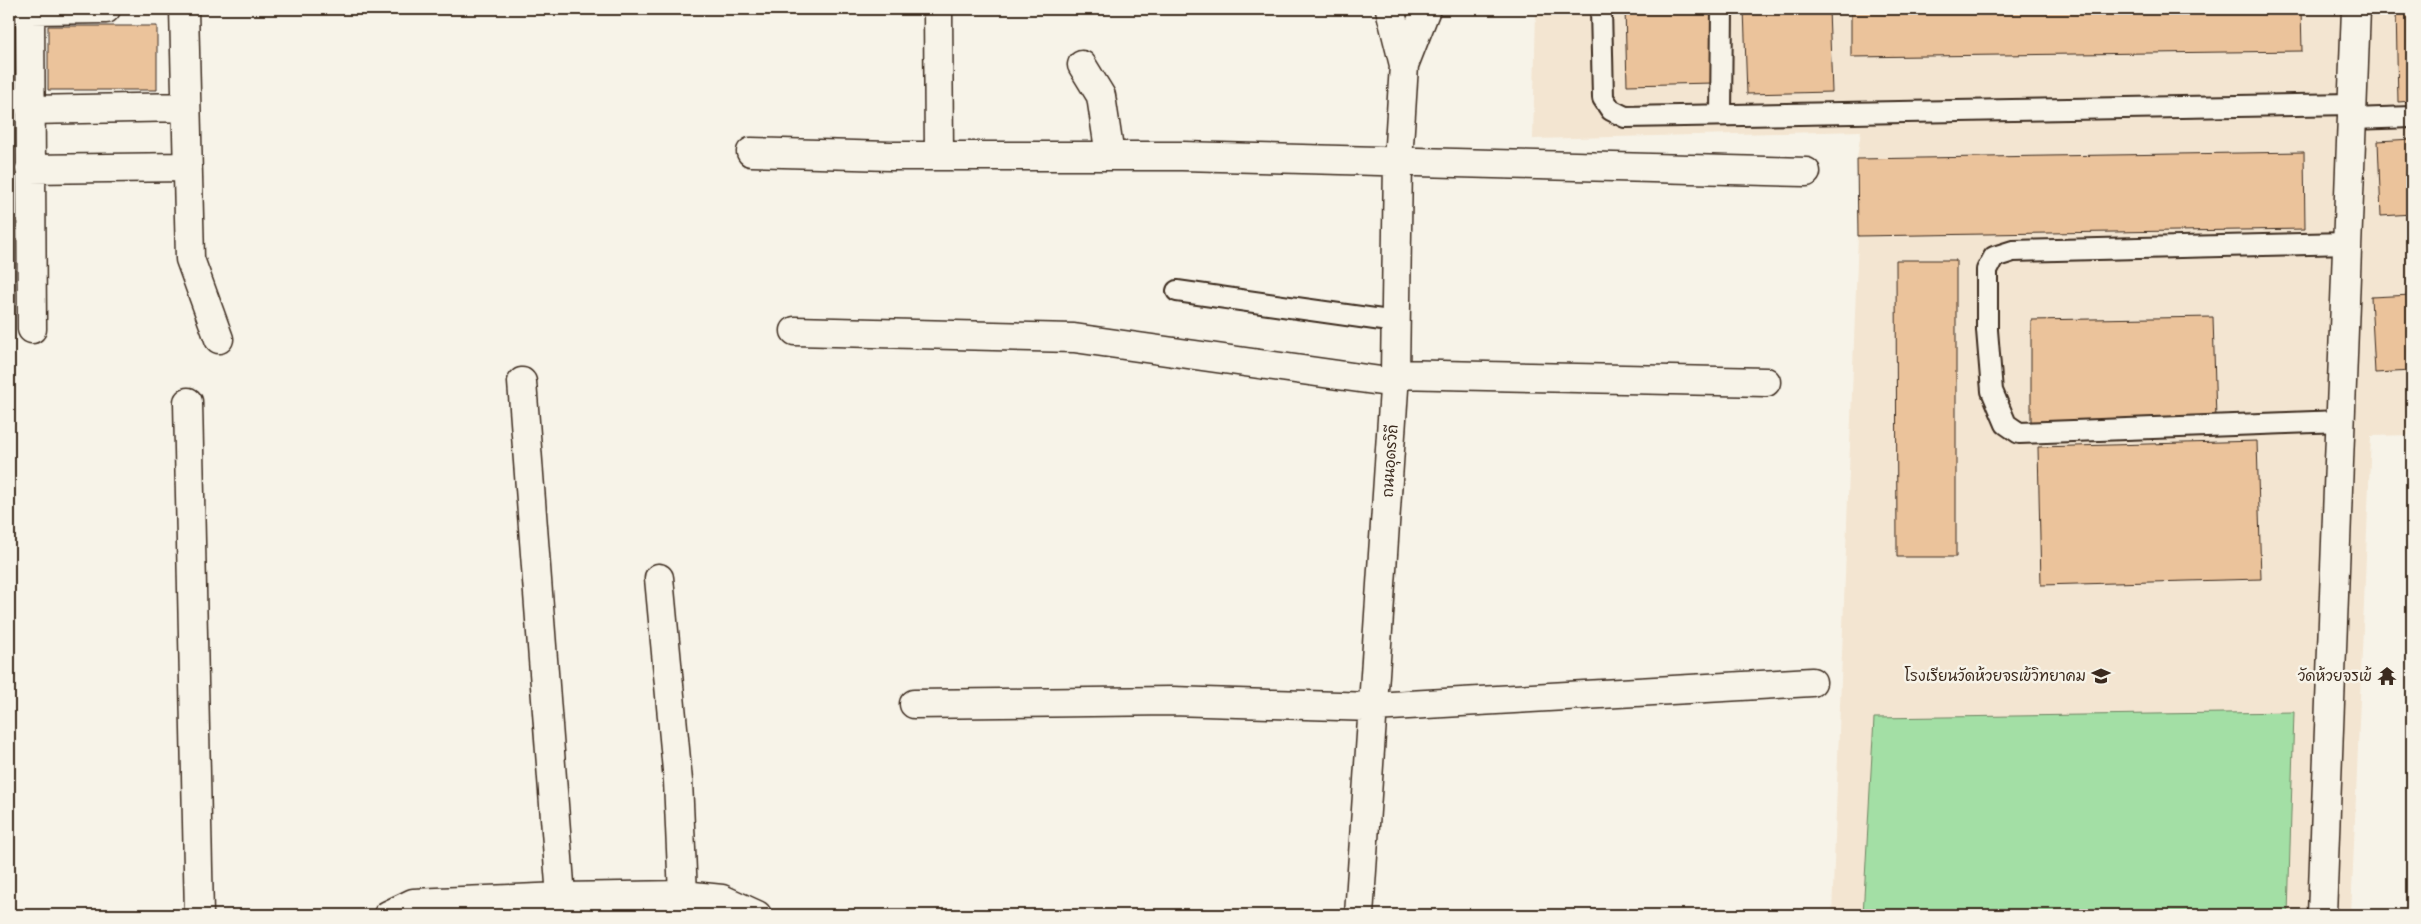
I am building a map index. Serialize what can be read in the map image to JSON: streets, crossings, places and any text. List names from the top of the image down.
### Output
{
  "streets": {
    "street": ["ถนนอุดรวิถี"]
  },
  "places": {
    "school or university": ["โรงเรียนวัดห้วยจรเข้วิทยาคม"],
    "temple": ["วัดห้วยจรเข้"]
  }
}
